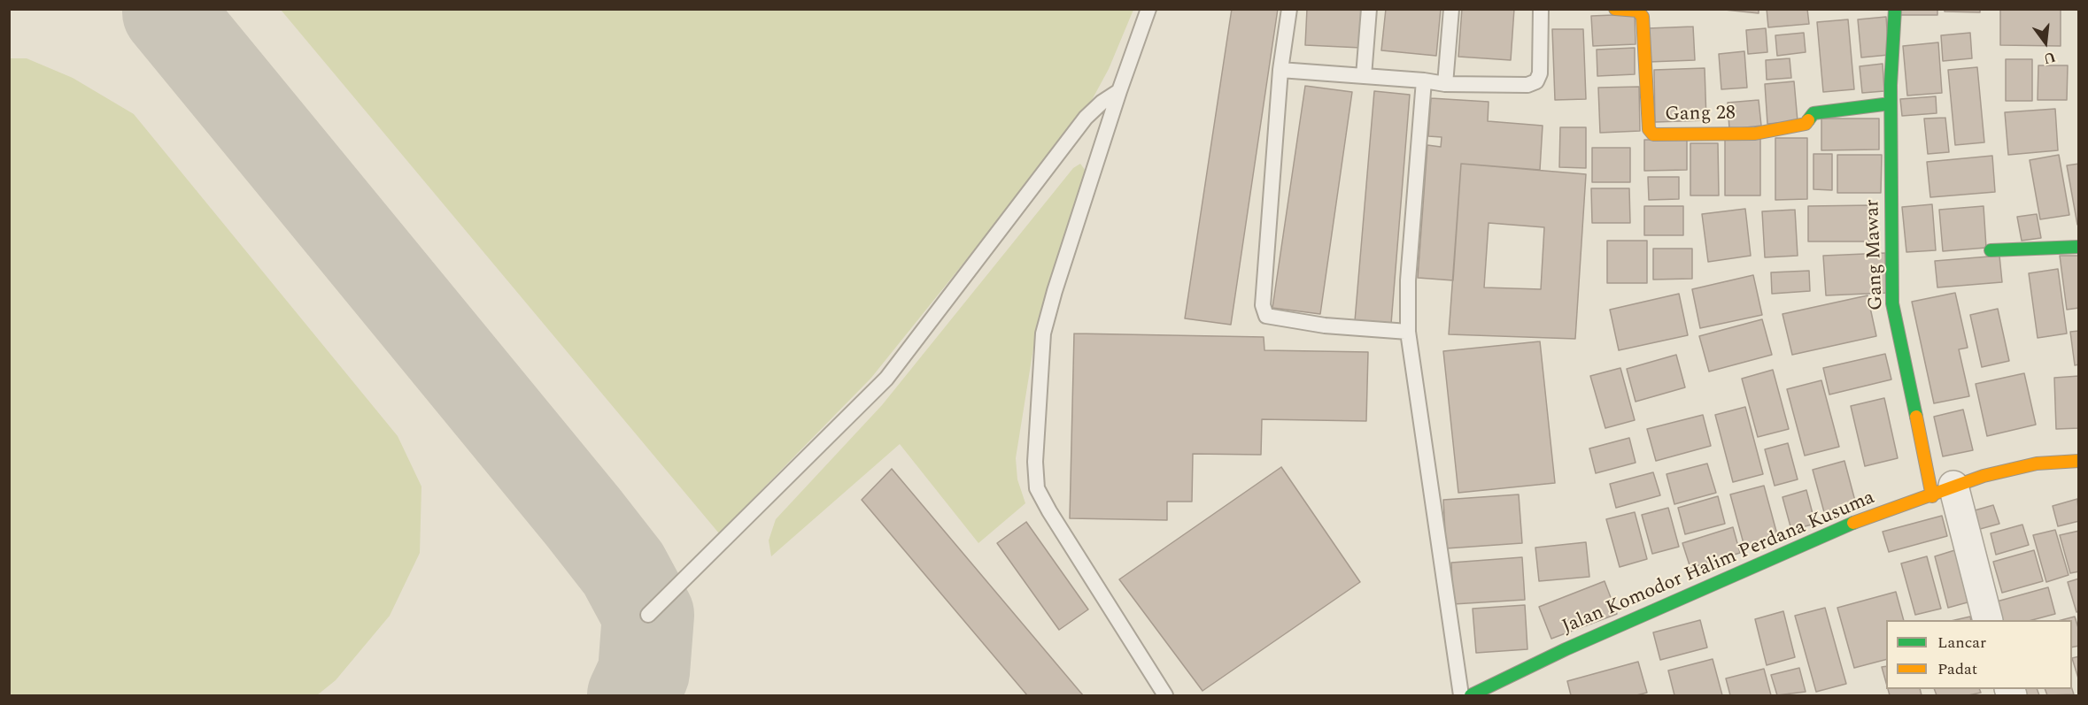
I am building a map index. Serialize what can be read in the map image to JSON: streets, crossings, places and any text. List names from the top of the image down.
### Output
{
  "streets": {
    "street": ["Gang 28", "Gang Mawar", "Jalan Komodor Halim Perdana Kusuma"]
  },
  "crossings": [
    ["Gang 28", "Gang Mawar"],
    ["Gang Mawar", "Jalan Komodor Halim Perdana Kusuma"]
  ],
  "legend": ["Lancar", "Padat"],
  "north": "bottom"
}
